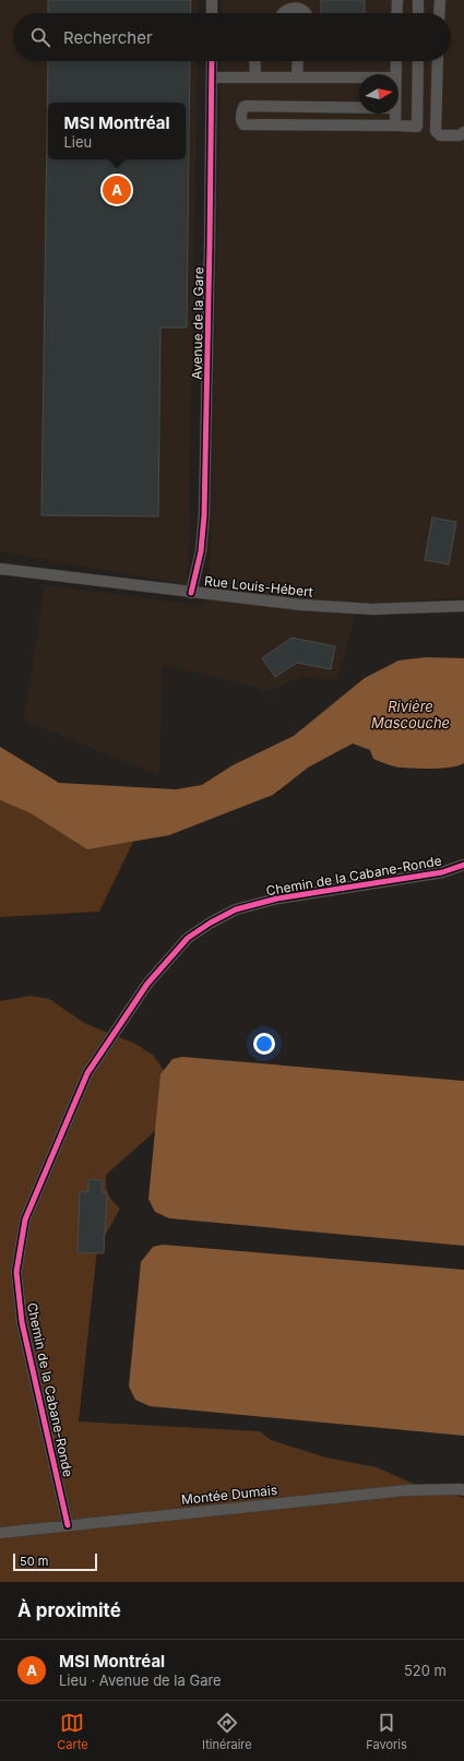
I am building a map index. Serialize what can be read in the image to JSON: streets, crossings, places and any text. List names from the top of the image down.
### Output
{
  "streets": {
    "street": [
      "Avenue de la Gare",
      "Rue Louis-Hébert",
      "Chemin de la Cabane-Ronde",
      "Montée Dumais"
    ]
  },
  "crossings": [
    ["Avenue de la Gare", "Rue Louis-Hébert"],
    ["Chemin de la Cabane-Ronde", "Montée Dumais"]
  ],
  "water": ["Rivière Mascouche"],
  "scale_bar": "50 m",
  "north": "right",
  "page": {
    "search": "Rechercher",
    "popup": ["MSI Montréal", "Lieu"],
    "pins": "A",
    "scale": "50 m",
    "heading": "À proximité",
    "list": [
      {
        "mark": "A",
        "name": "MSI Montréal",
        "note": "Lieu · Avenue de la Gare",
        "value": "520 m"
      }
    ],
    "nav": ["Carte", "Itinéraire", "Favoris"]
  }
}
